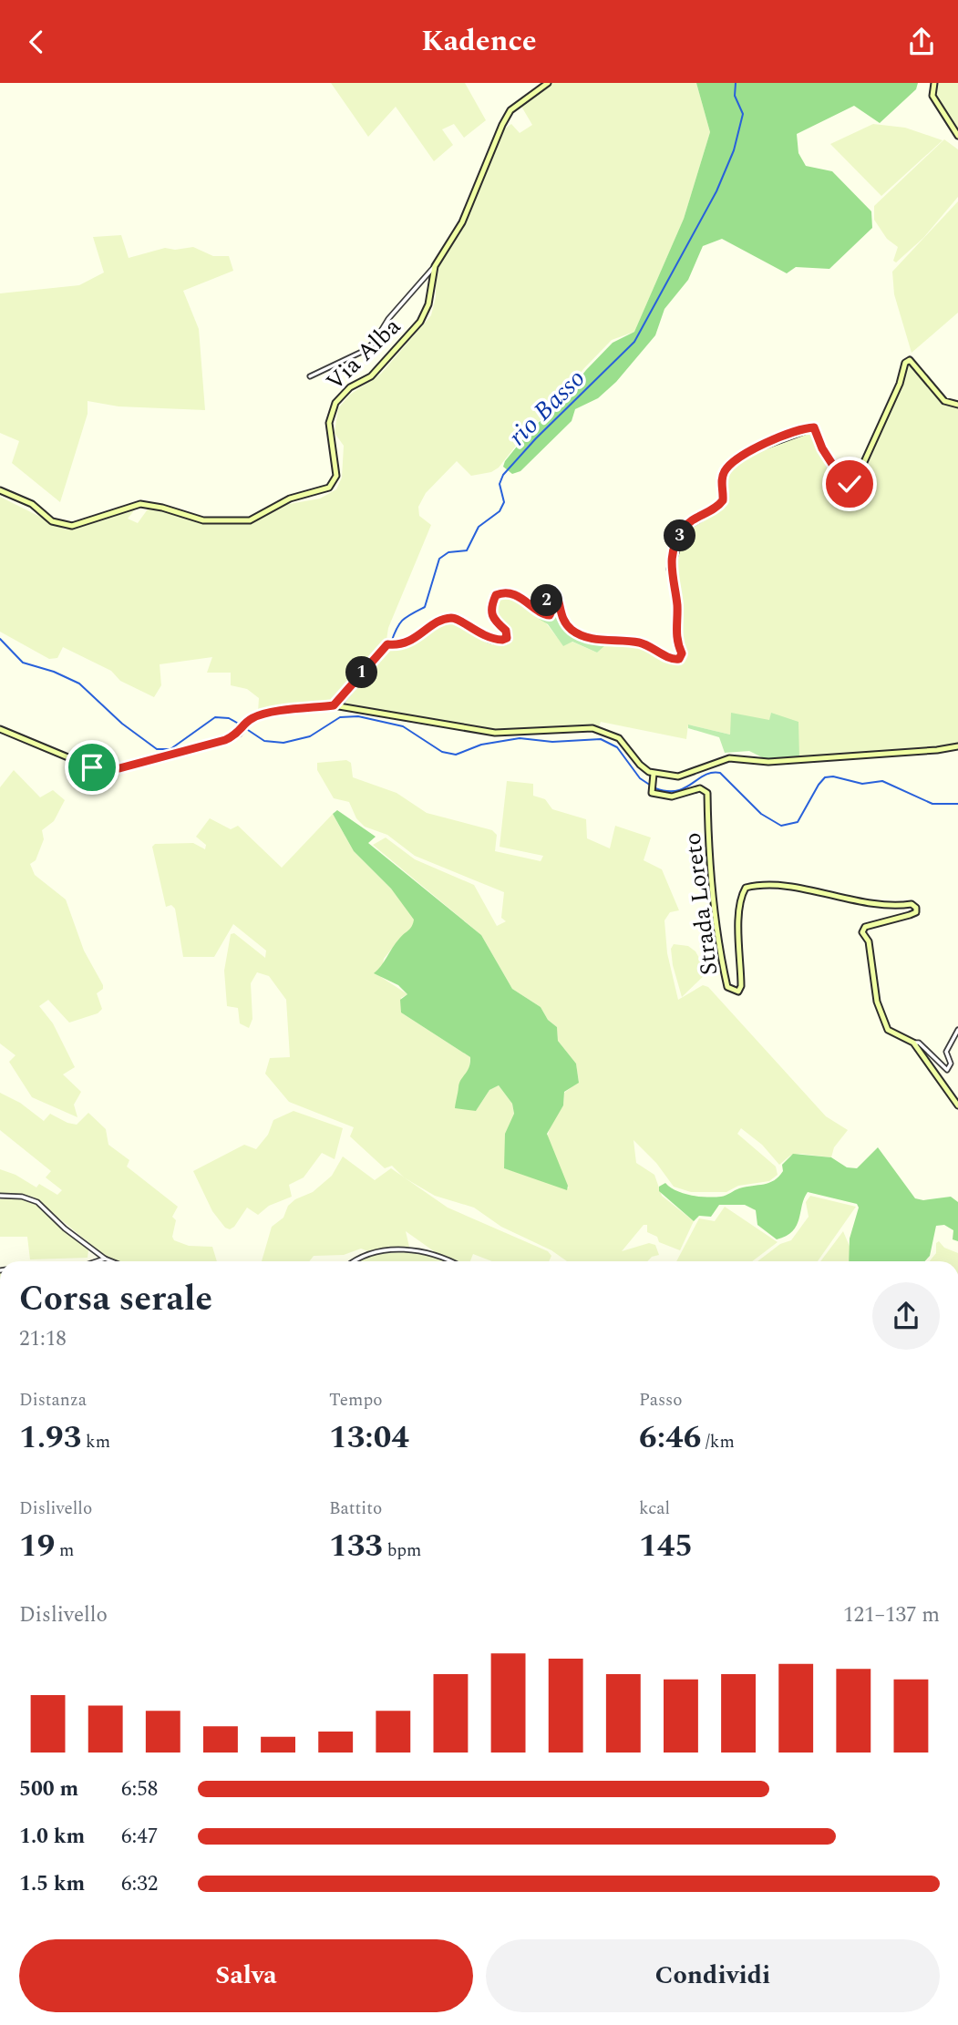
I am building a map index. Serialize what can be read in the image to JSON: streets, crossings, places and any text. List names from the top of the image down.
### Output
{
  "streets": {
    "street": ["Via Alba", "Strada Loreto"]
  },
  "water": ["rio Basso"],
  "page": {
    "header": "Kadence",
    "pins": ["3", "2", "1"],
    "heading": ["Corsa serale", "21:18"],
    "stats": [
      ["Distanza", "1.93 km"],
      ["Tempo", "13:04"],
      ["Passo", "6:46 /km"],
      ["Dislivello", "19 m"],
      ["Battito", "133 bpm"],
      ["kcal", "145"]
    ],
    "chart": ["Dislivello", "121–137 m"],
    "list": [
      {
        "name": "500 m",
        "note": "6:58"
      },
      {
        "name": "1.0 km",
        "note": "6:47"
      },
      {
        "name": "1.5 km",
        "note": "6:32"
      }
    ],
    "buttons": ["Salva", "Condividi"]
  }
}
